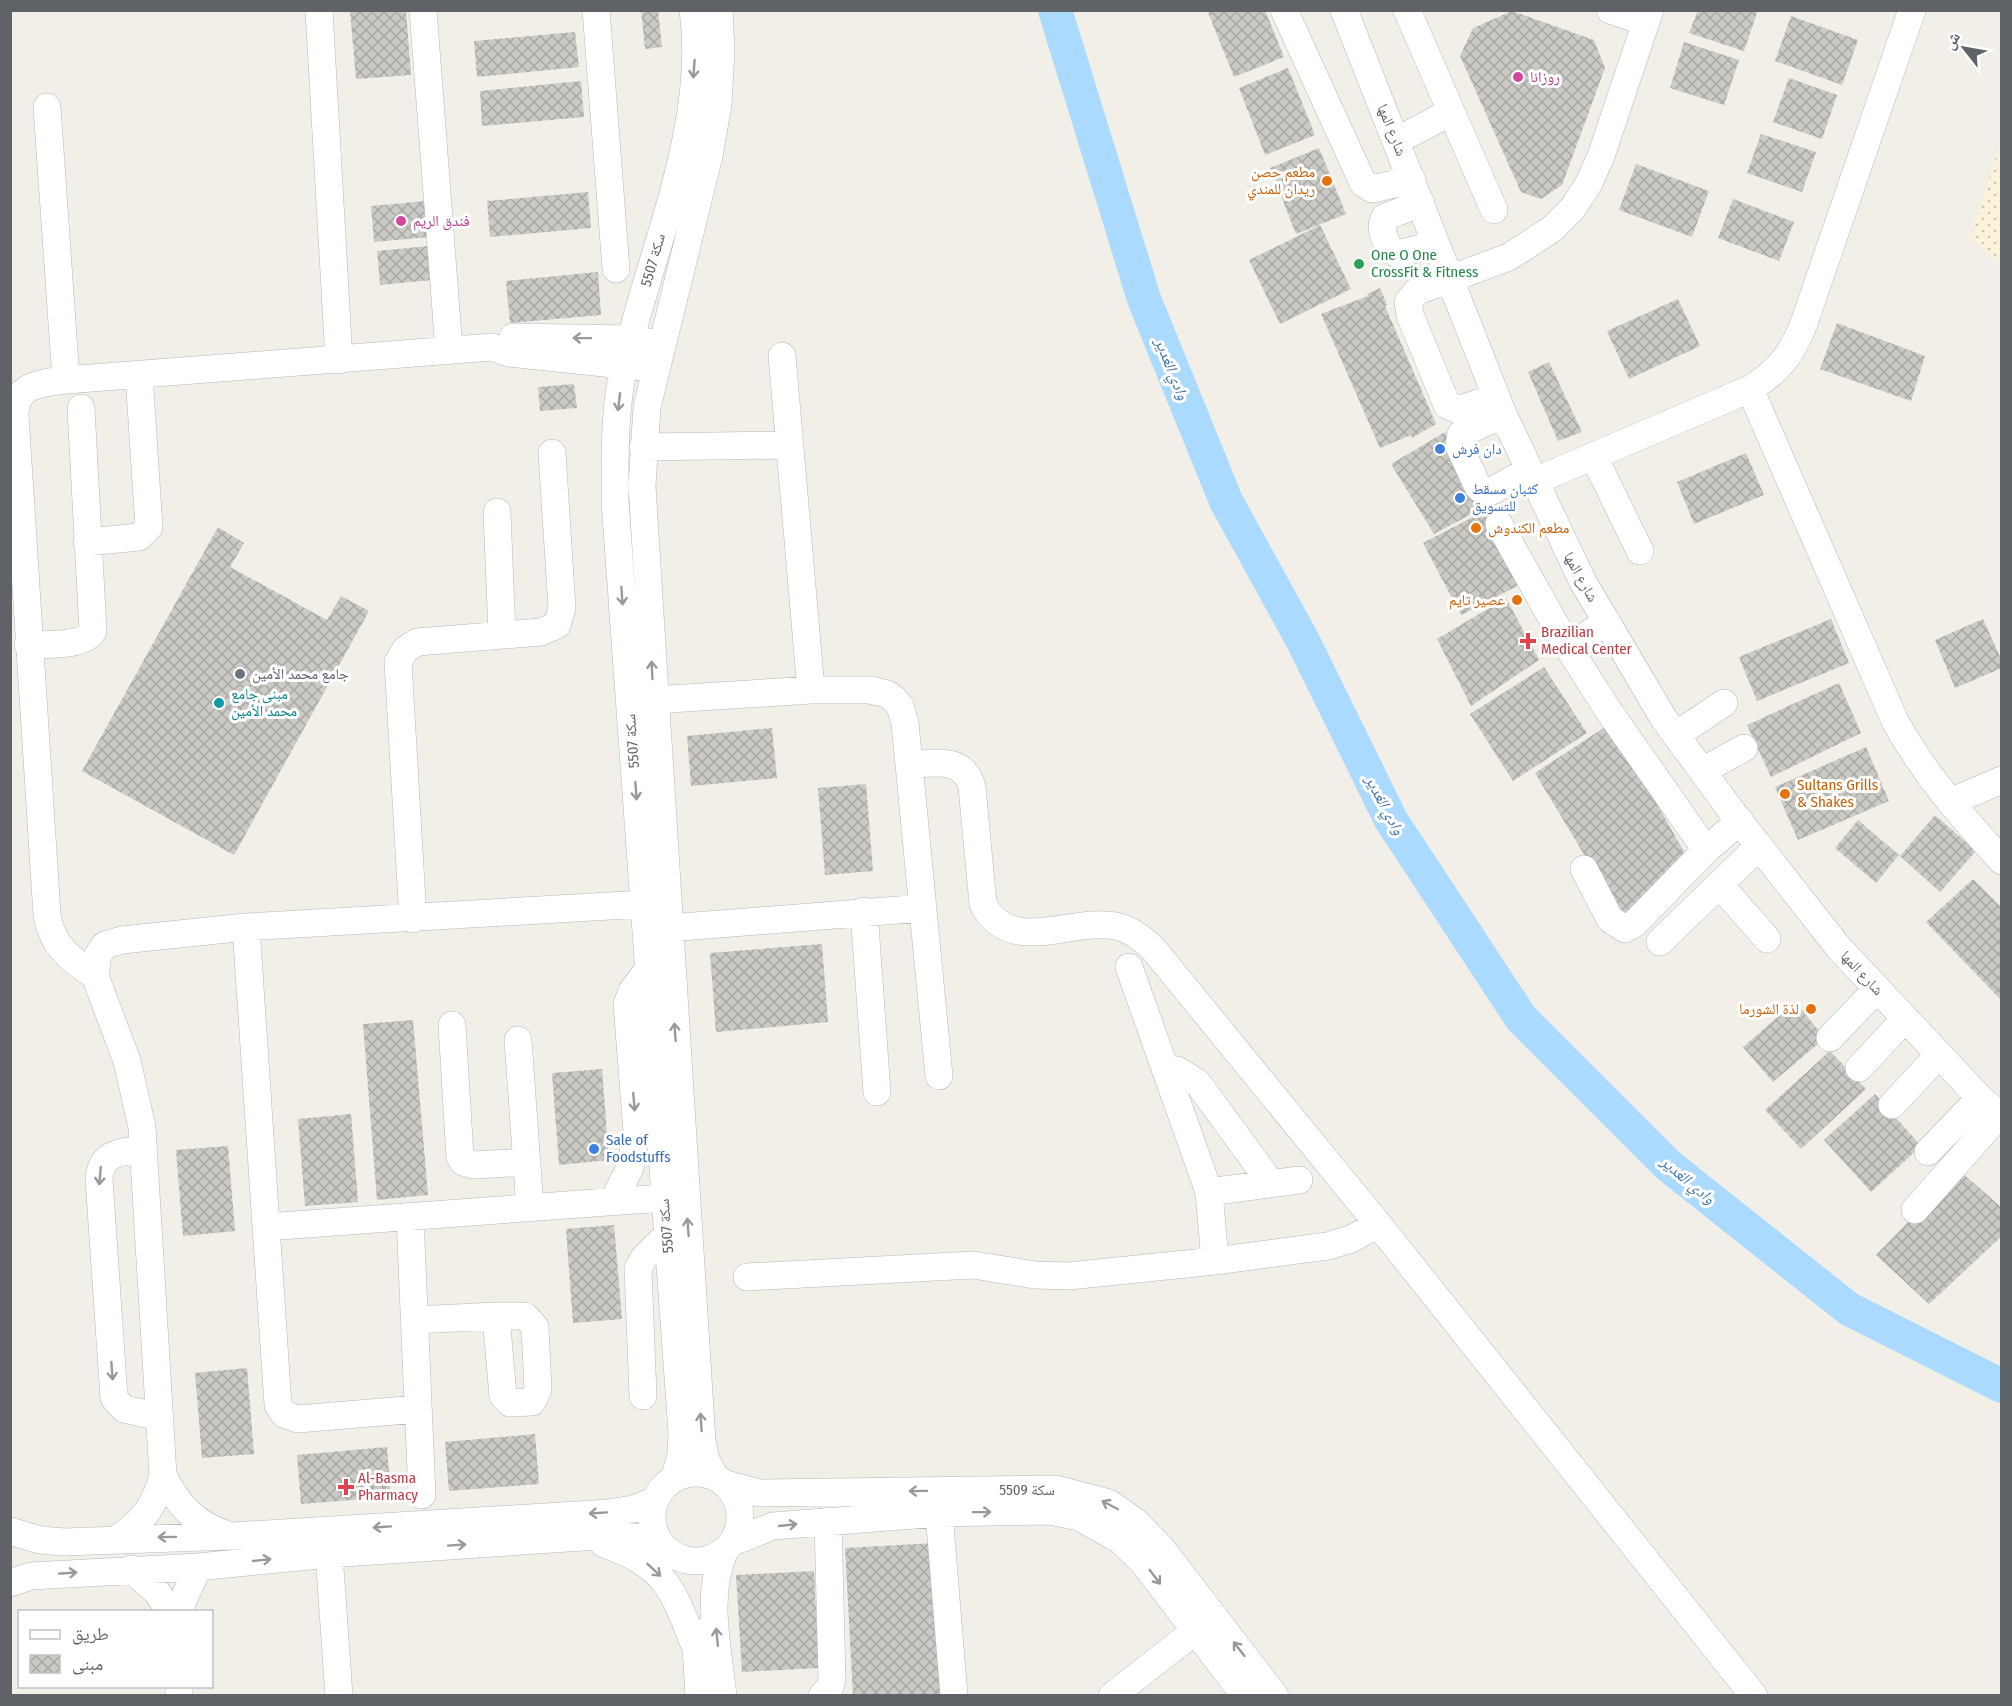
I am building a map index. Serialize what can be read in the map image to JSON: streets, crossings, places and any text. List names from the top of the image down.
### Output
{
  "streets": {
    "street": ["شارع المها", "سكة 5507", "سكة 5509"]
  },
  "crossings": [
    ["سكة 5507", "سكة 5509"]
  ],
  "water": ["وادي الغدير"],
  "places": {
    "other": [
      "روزانا",
      "مطعم حصن ريدان للمندي",
      "فندق الريم",
      "One O One CrossFit & Fitness",
      "دان فرش",
      "كثبان مسقط للتسويق",
      "مطعم الكندوش",
      "عصير تايم",
      "جامع محمد الأمين",
      "مبنى جامع محمد الأمين",
      "Sultans Grills & Shakes",
      "لذة الشورما",
      "Sale of Foodstuffs"
    ],
    "health": ["Brazilian Medical Center", "Al-Basma Pharmacy"]
  },
  "legend": ["طريق", "مبنى"],
  "north": "top left"
}
